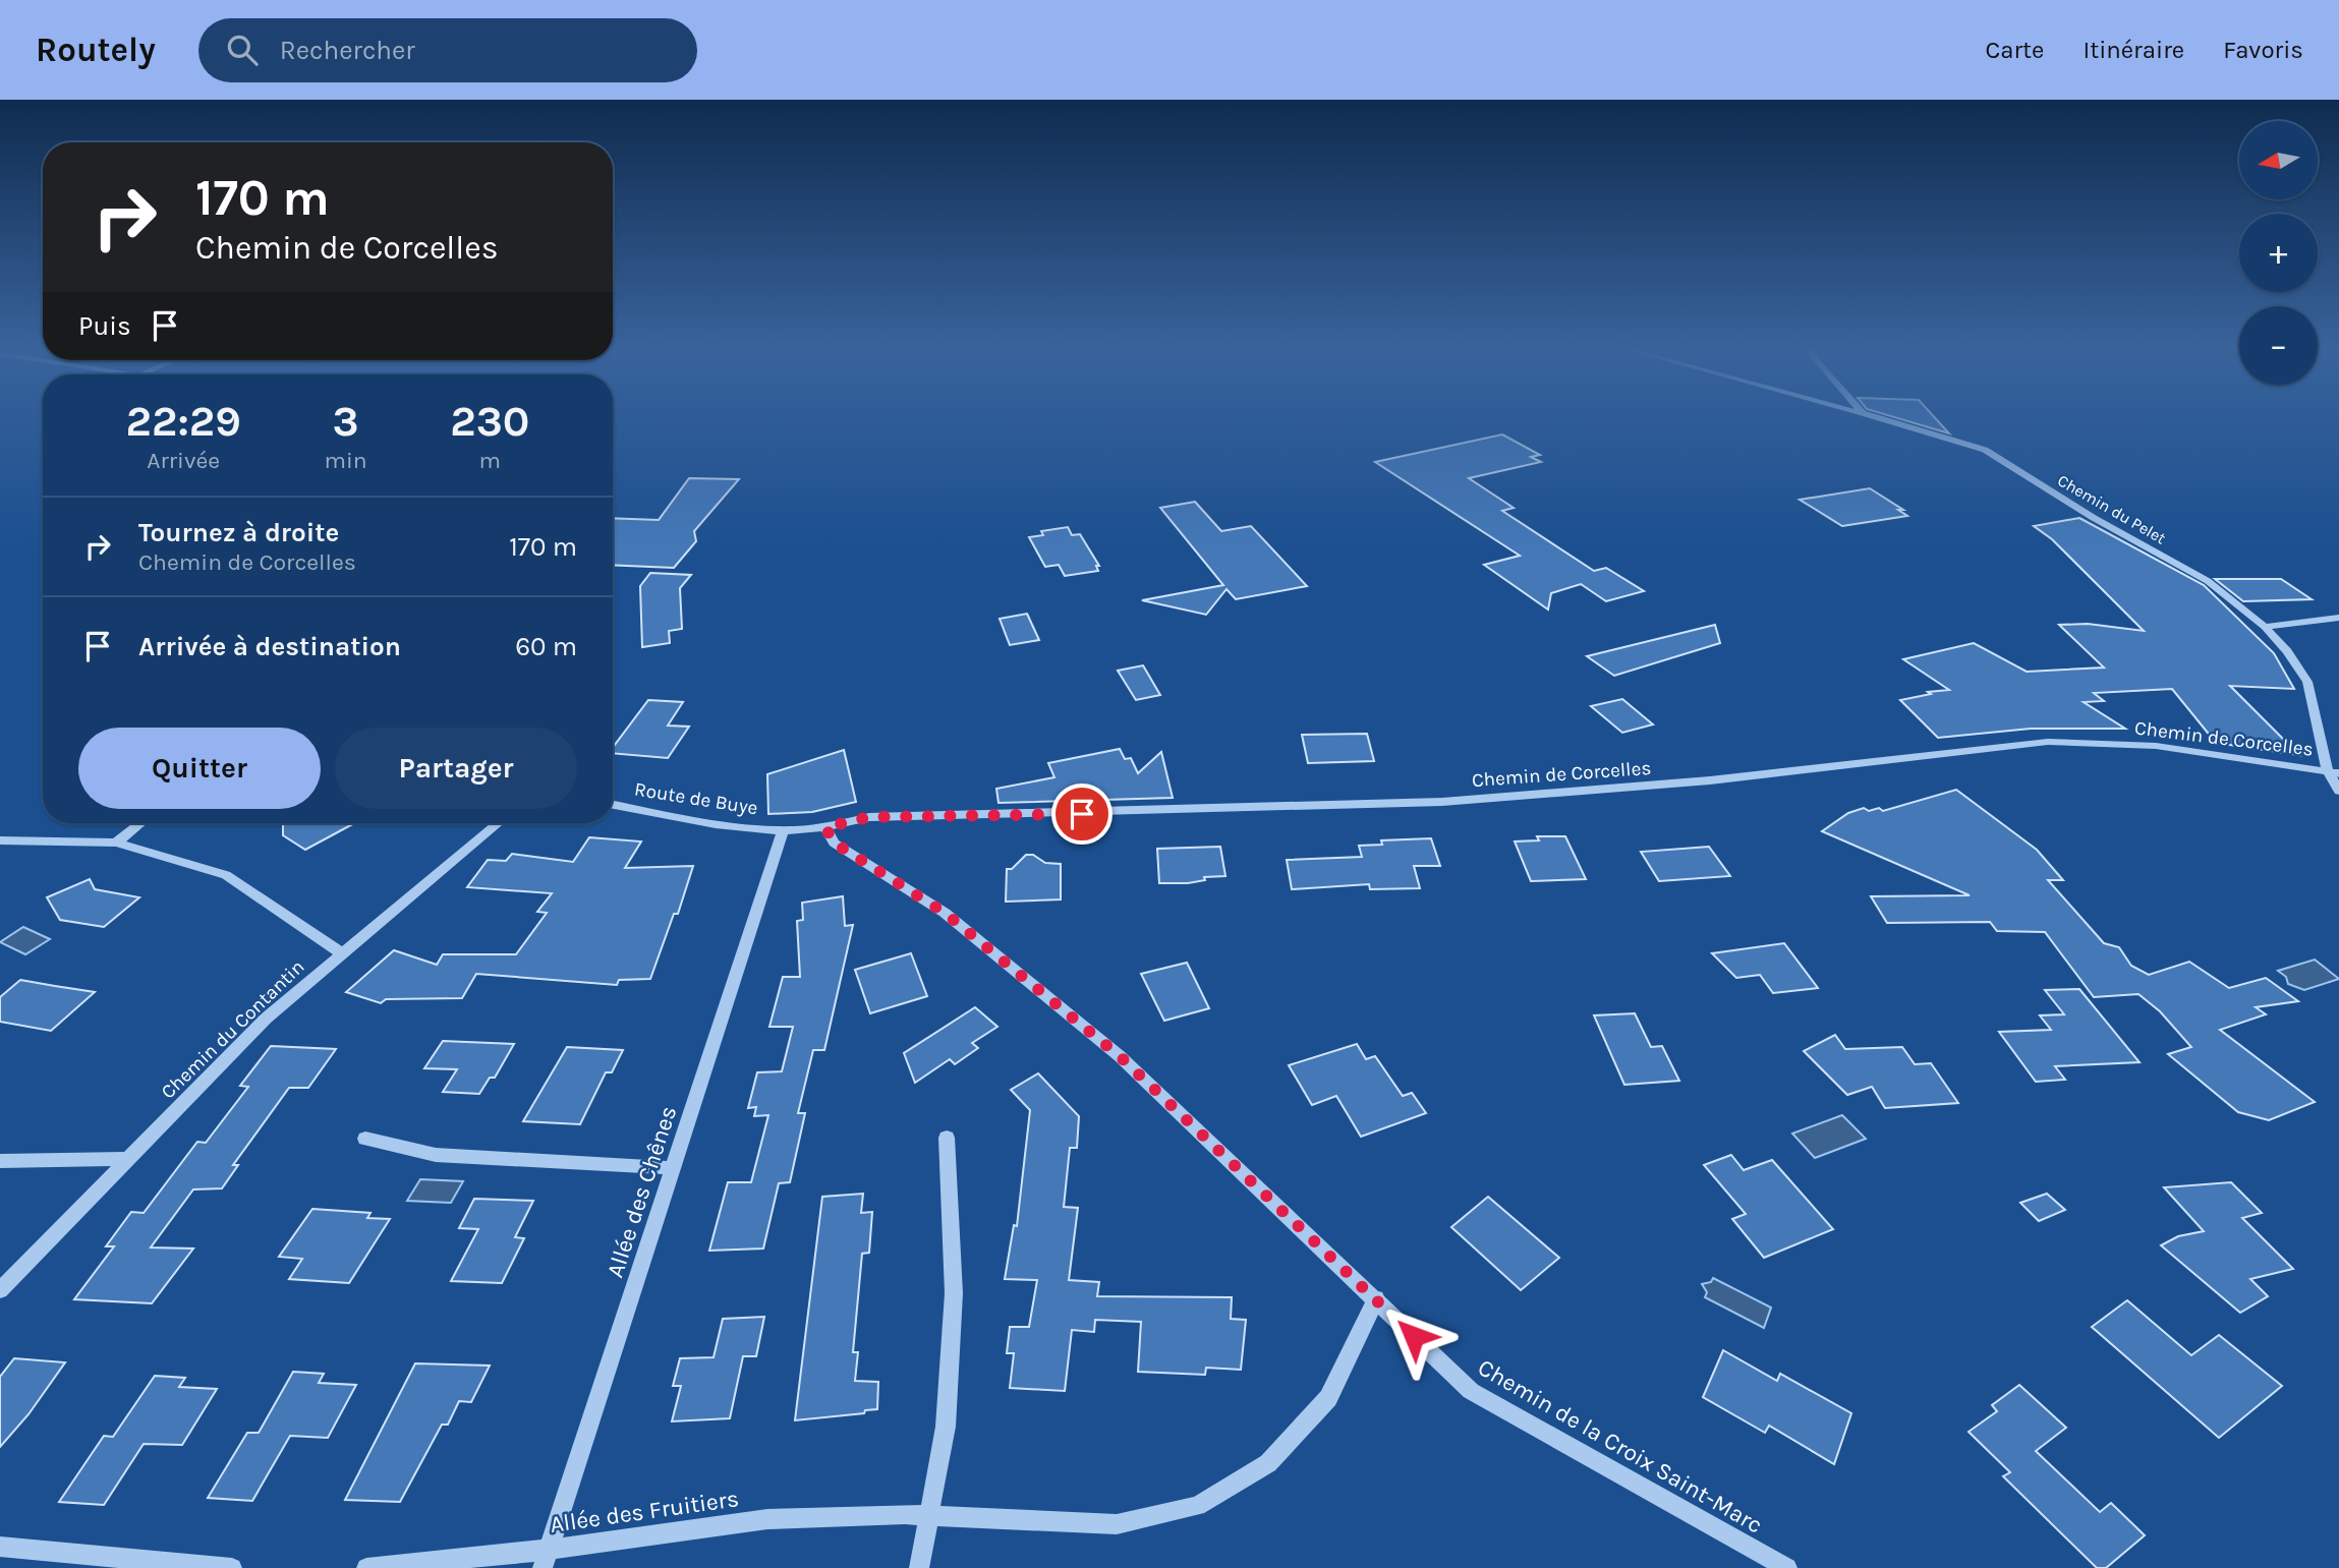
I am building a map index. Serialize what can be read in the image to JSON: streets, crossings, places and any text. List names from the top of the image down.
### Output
{
  "streets": {
    "street": [
      "Chemin du Pelet",
      "Chemin de Corcelles",
      "Route de Buye",
      "Chemin du Contantin",
      "Allée des Chênes",
      "Chemin de la Croix Saint-Marc",
      "Allée des Fruitiers"
    ]
  },
  "crossings": [
    ["Chemin du Pelet", "Chemin de Corcelles"],
    ["Chemin de Corcelles", "Route de Buye"],
    ["Chemin de Corcelles", "Allée des Chênes"],
    ["Chemin de Corcelles", "Chemin de la Croix Saint-Marc"],
    ["Route de Buye", "Allée des Chênes"],
    ["Allée des Chênes", "Allée des Fruitiers"],
    ["Chemin de la Croix Saint-Marc", "Allée des Fruitiers"]
  ],
  "north": "left",
  "page": {
    "header": "Routely",
    "search": "Rechercher",
    "nav": ["Carte", "Itinéraire", "Favoris"],
    "map_buttons": ["+", "−"],
    "turn": ["170 m", "Chemin de Corcelles"],
    "then": "Puis",
    "eta": [
      "22:29",
      "Arrivée",
      "3",
      "min",
      "230",
      "m"
    ],
    "list": [
      {
        "name": "Tournez à droite",
        "note": "Chemin de Corcelles",
        "value": "170 m"
      },
      {
        "name": "Arrivée à destination",
        "value": "60 m"
      }
    ],
    "buttons": ["Quitter", "Partager"]
  }
}
